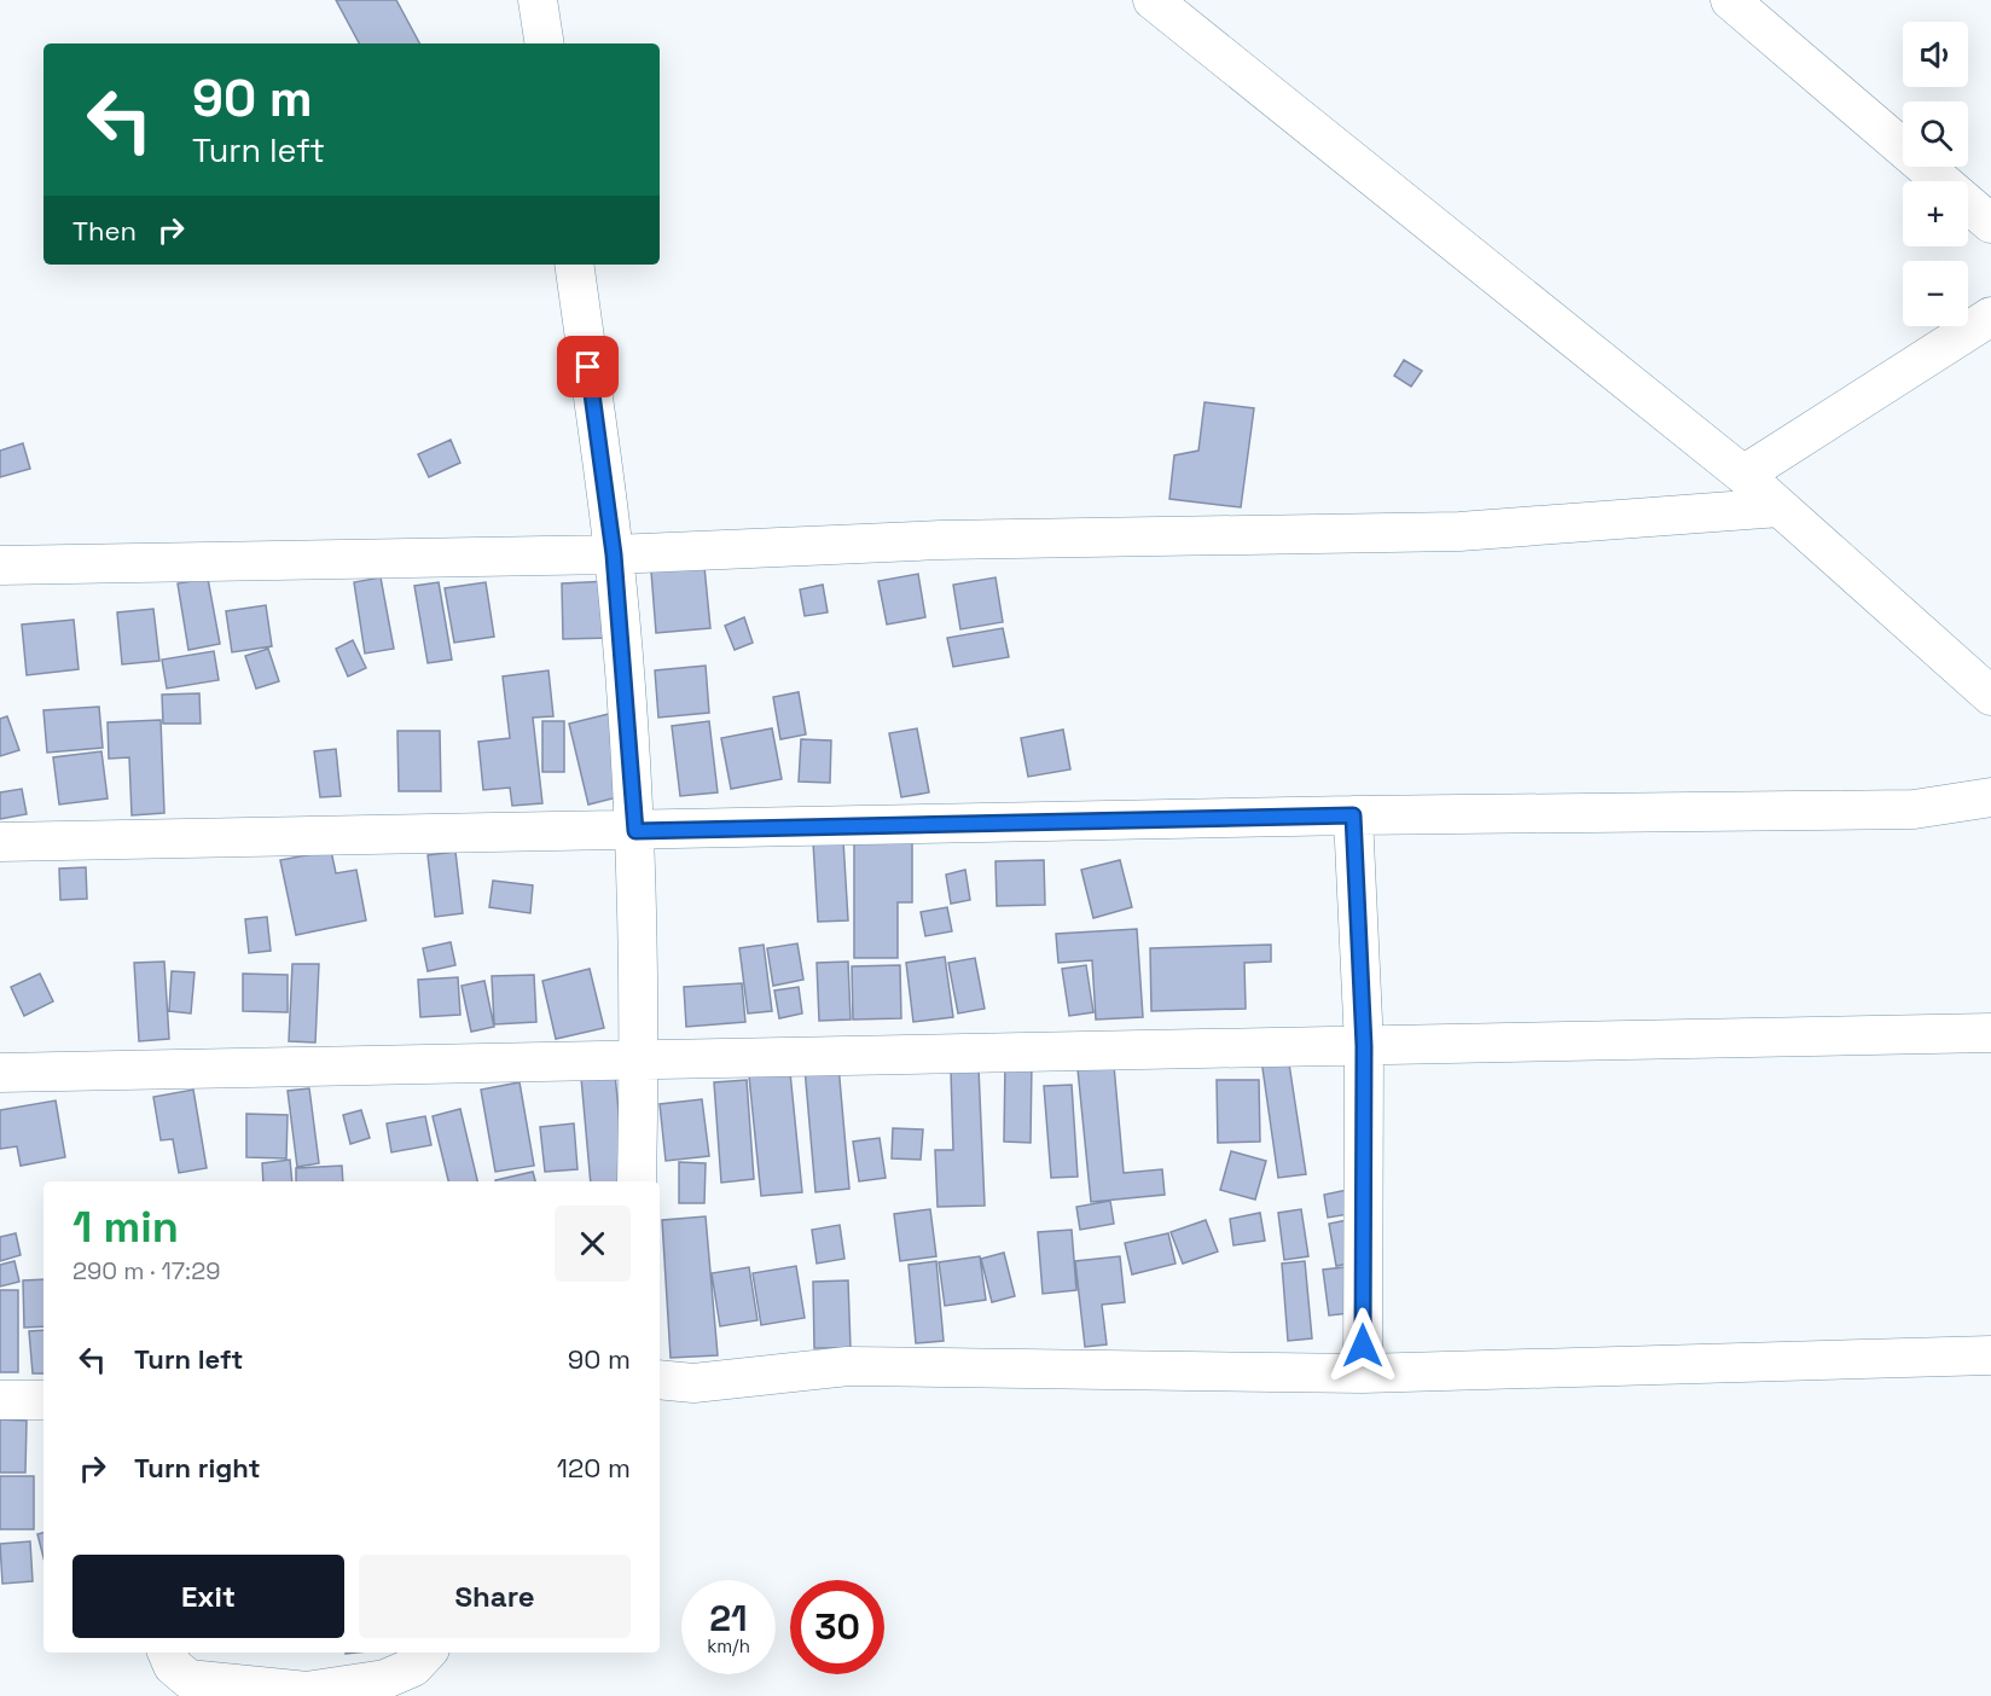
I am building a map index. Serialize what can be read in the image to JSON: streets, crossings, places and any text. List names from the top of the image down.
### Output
{
  "page": {
    "map_buttons": ["+", "−"],
    "turn": ["90 m", "Turn left"],
    "then": "Then",
    "heading": ["1 min", "290 m · 17:29"],
    "list": [
      {
        "name": "Turn left",
        "value": "90 m"
      },
      {
        "name": "Turn right",
        "value": "120 m"
      }
    ],
    "buttons": ["Exit", "Share"],
    "speed": "21 km/h",
    "limit": "30"
  }
}
